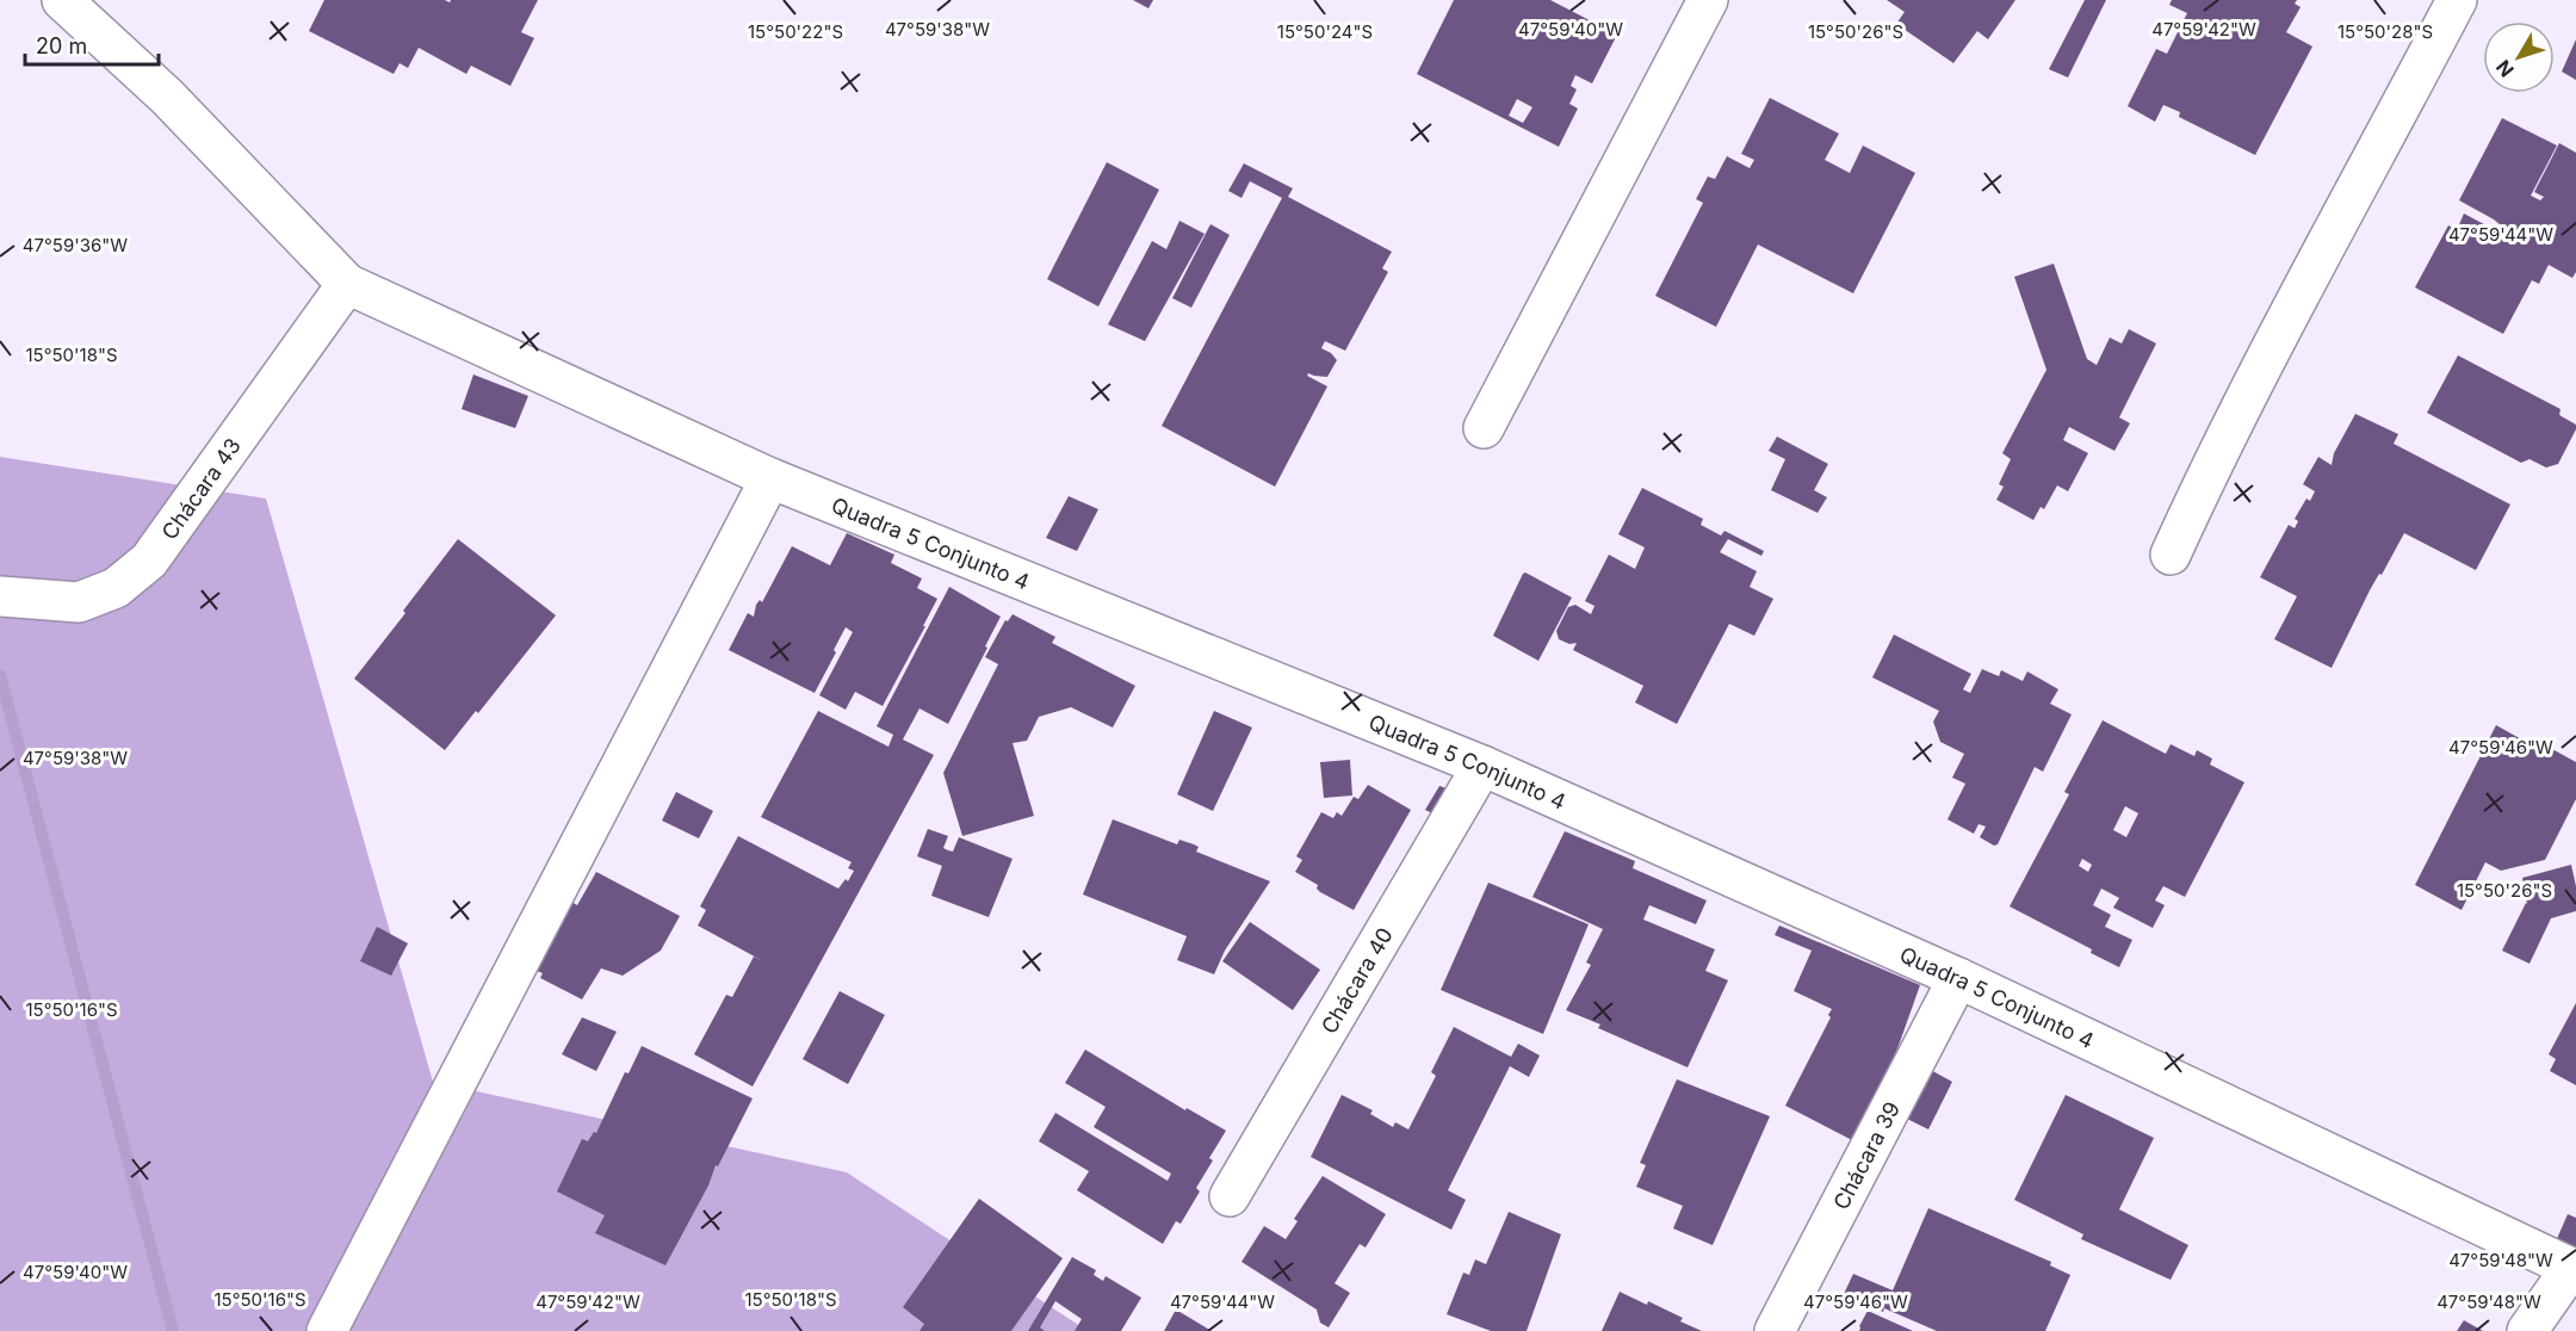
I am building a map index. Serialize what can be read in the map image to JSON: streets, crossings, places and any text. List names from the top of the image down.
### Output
{
  "streets": {
    "street": [
      "Chácara 43",
      "Quadra 5 Conjunto 4",
      "Chácara 40",
      "Chácara 39"
    ]
  },
  "crossings": [
    ["Chácara 43", "Quadra 5 Conjunto 4"],
    ["Quadra 5 Conjunto 4", "Chácara 40"],
    ["Quadra 5 Conjunto 4", "Chácara 39"]
  ],
  "scale_bar": "20 m",
  "north": "bottom left",
  "coordinates": [
    "47°59'38\"W",
    "47°59'40\"W",
    "47°59'42\"W",
    "15°50'22\"S",
    "15°50'24\"S",
    "15°50'26\"S",
    "15°50'28\"S",
    "47°59'44\"W",
    "47°59'36\"W",
    "15°50'18\"S",
    "47°59'46\"W",
    "15°50'16\"S",
    "47°59'48\"W"
  ]
}
